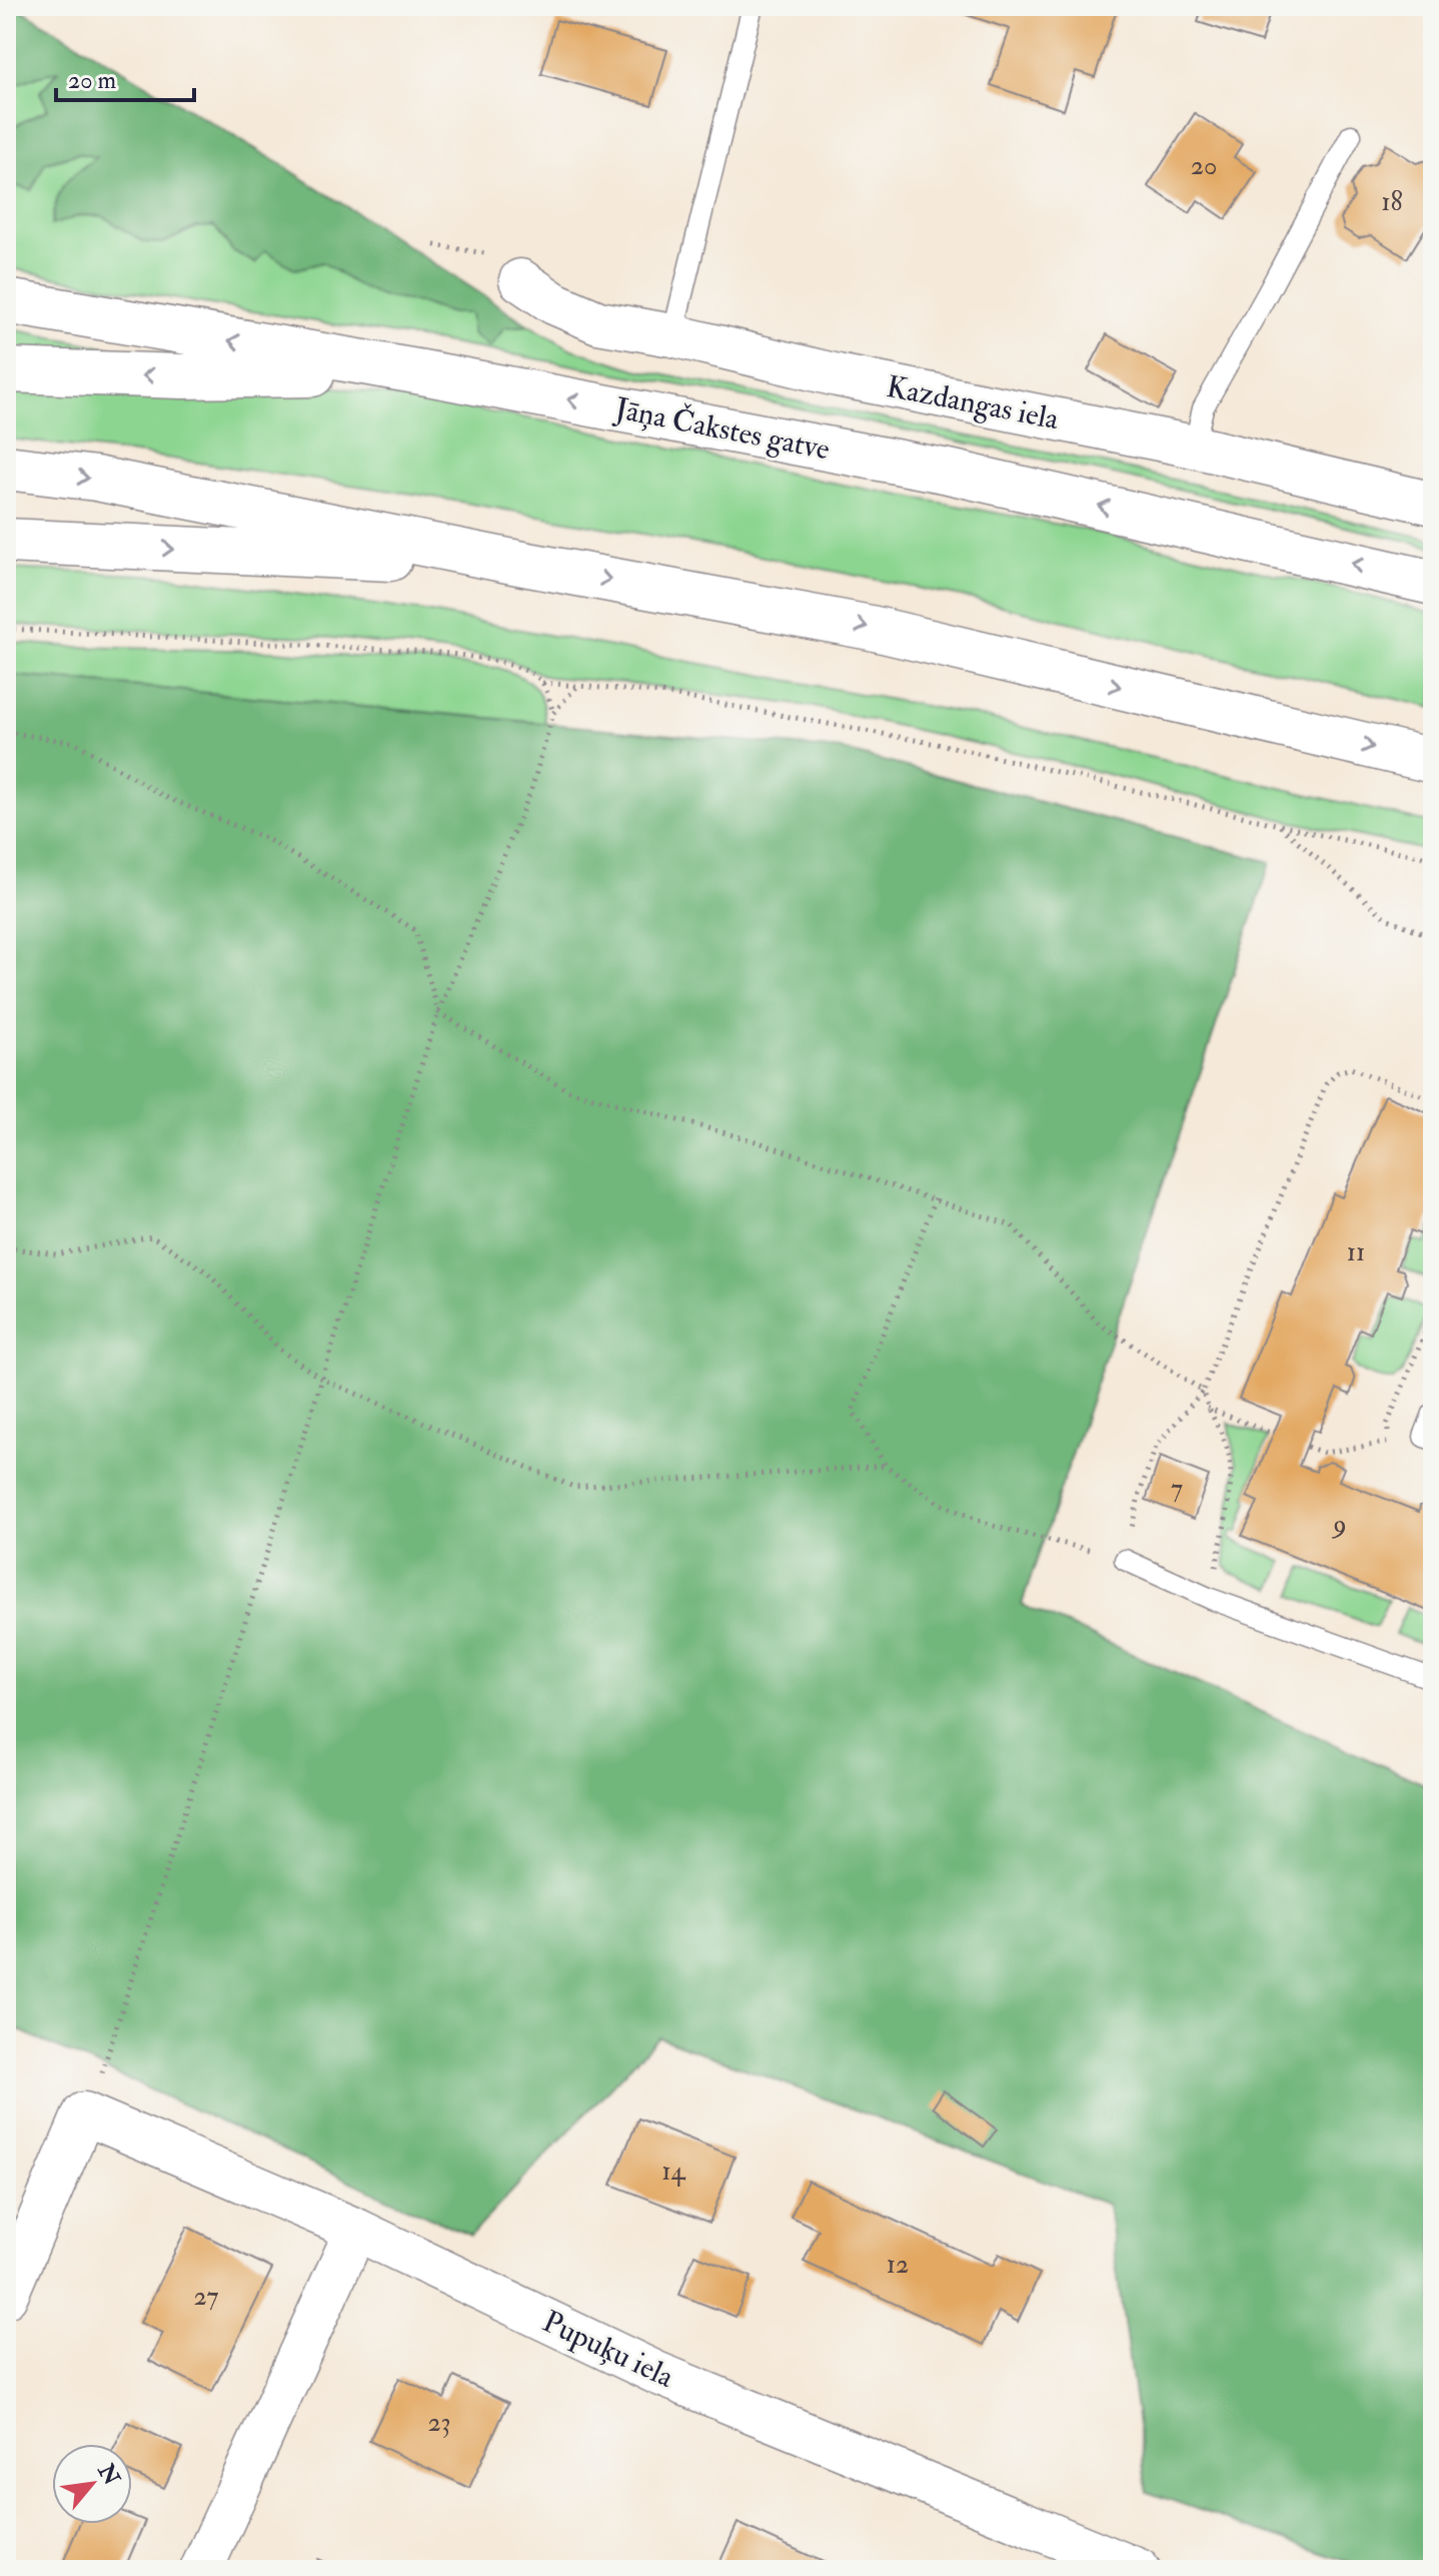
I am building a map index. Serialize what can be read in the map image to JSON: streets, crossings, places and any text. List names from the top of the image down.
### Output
{
  "streets": {
    "highway": ["Jāņa Čakstes gatve"],
    "street": ["Kazdangas iela", "Pupuķu iela"]
  },
  "house_numbers": [
    "20",
    "18",
    "11",
    "7",
    "9",
    "14",
    "12",
    "27",
    "23"
  ],
  "scale_bar": "20 m",
  "north": "top right"
}
